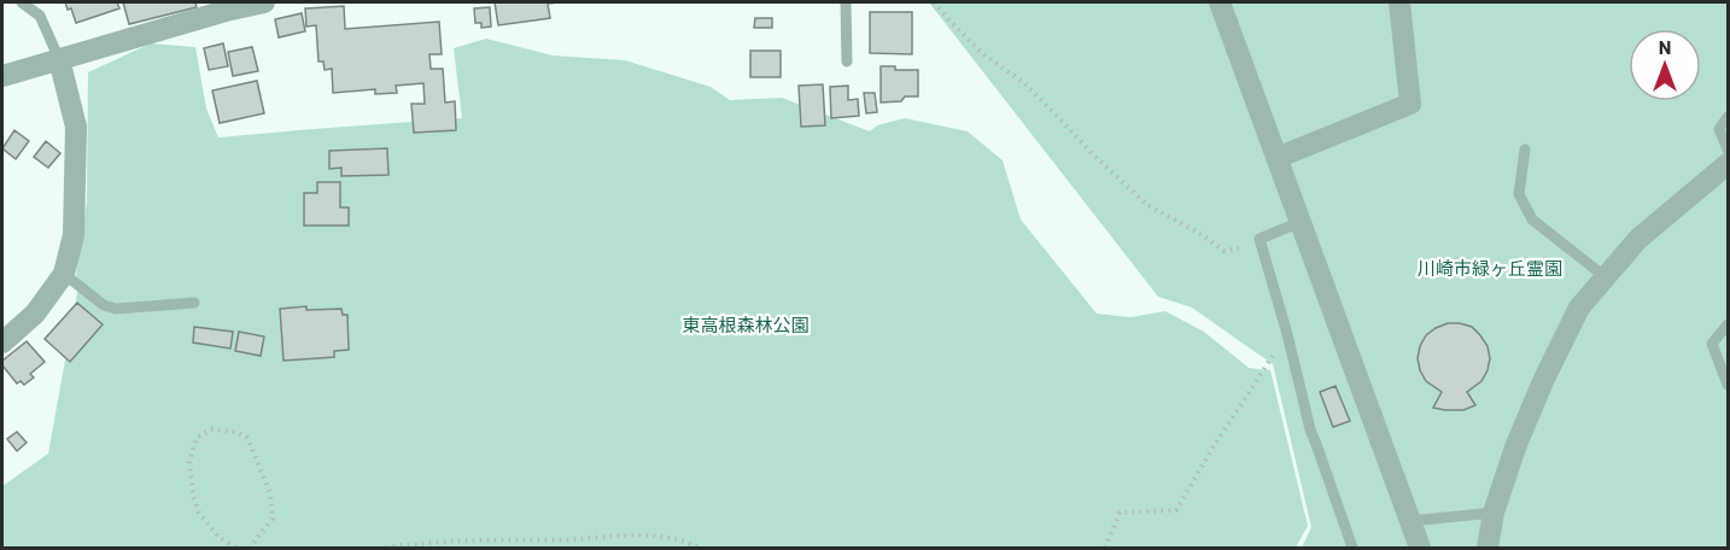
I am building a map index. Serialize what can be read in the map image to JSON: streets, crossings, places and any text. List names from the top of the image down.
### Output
{
  "parks": ["川崎市緑ヶ丘霊園", "東高根森林公園"],
  "north": "top"
}
